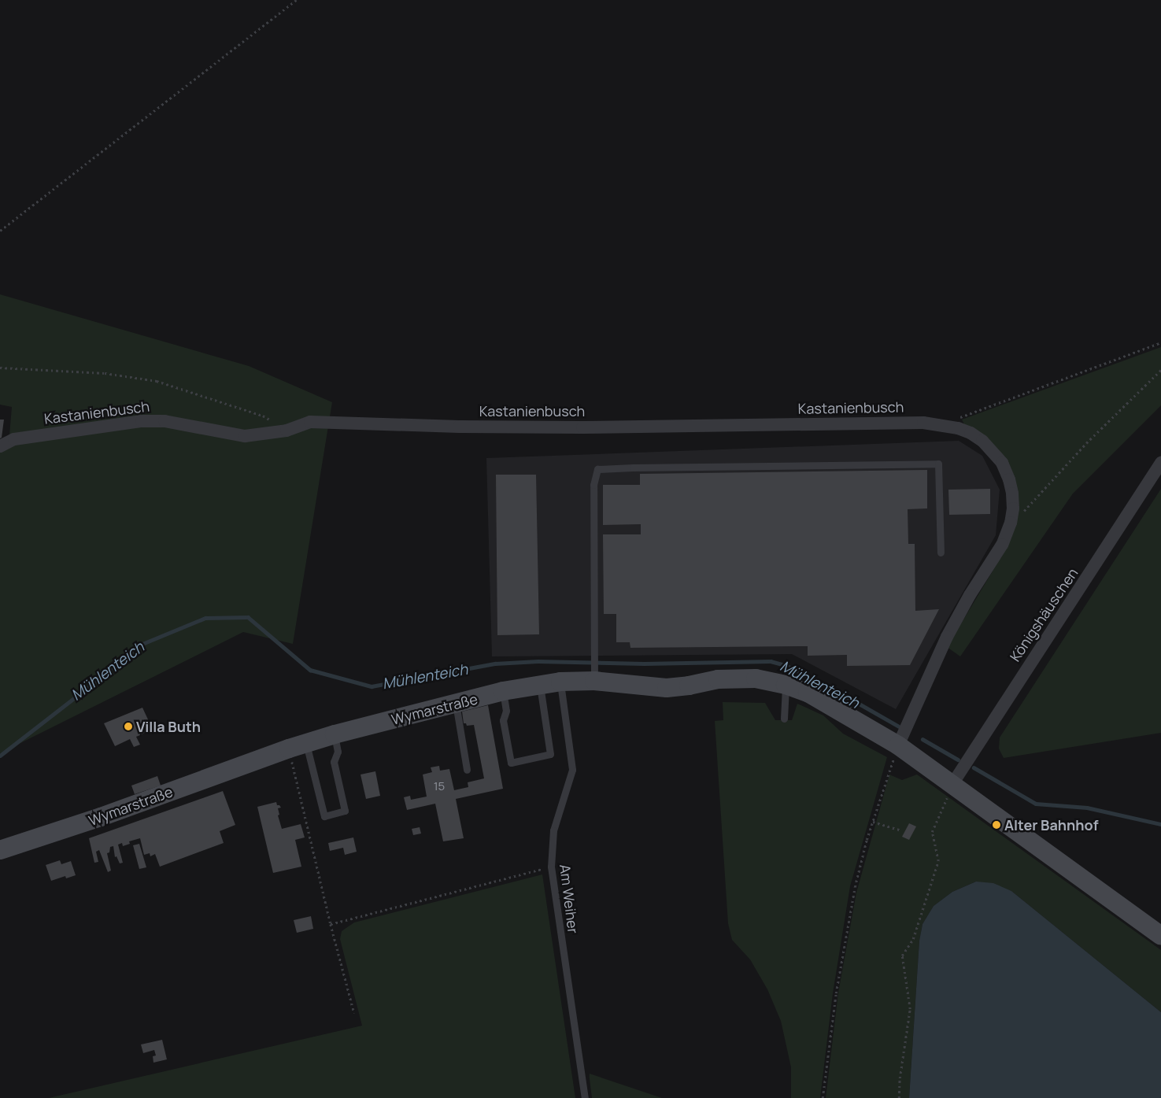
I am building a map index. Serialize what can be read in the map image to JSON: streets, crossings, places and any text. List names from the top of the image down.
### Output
{
  "streets": {
    "main road": ["Wymarstraße"],
    "street": ["Kastanienbusch", "Königshäuschen"],
    "lane": ["Am Weiher"]
  },
  "crossings": [
    ["Kastanienbusch", "Wymarstraße"],
    ["Königshäuschen", "Wymarstraße"],
    ["Wymarstraße", "Am Weiher"]
  ],
  "water": ["Mühlenteich"],
  "places": ["Villa Buth", "Alter Bahnhof"],
  "house_numbers": ["15"]
}
